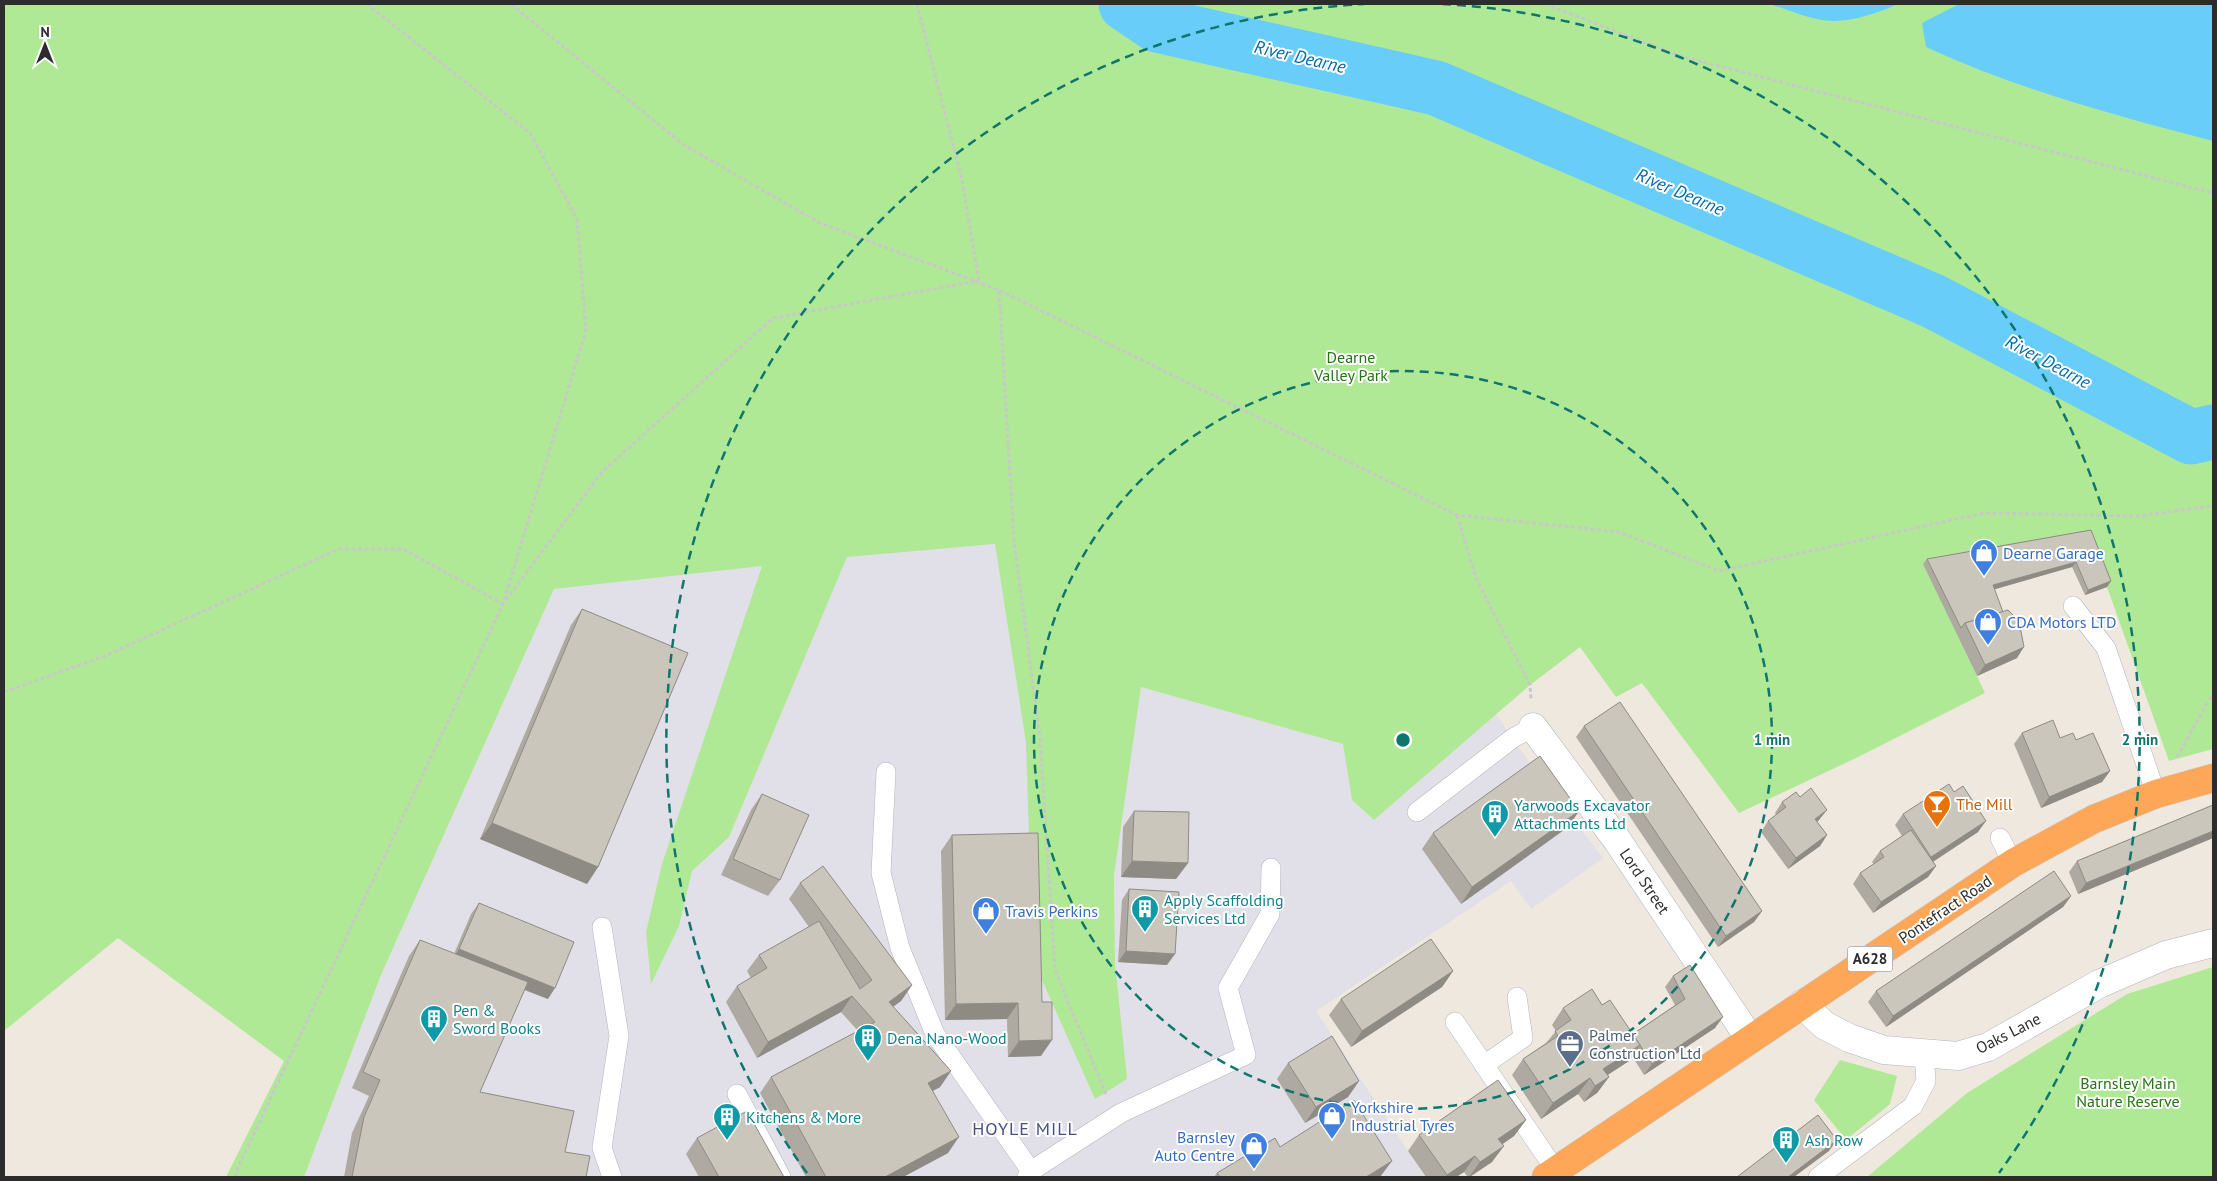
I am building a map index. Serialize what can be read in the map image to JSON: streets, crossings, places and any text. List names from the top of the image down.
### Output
{
  "streets": {
    "highway": ["Pontefract Road", "A628"],
    "street": ["Lord Street", "Oaks Lane"]
  },
  "crossings": [
    ["Lord Street", "Pontefract Road"],
    ["Pontefract Road", "Oaks Lane"]
  ],
  "districts": ["HOYLE MILL"],
  "water": ["River Dearne"],
  "parks": ["Dearne Valley Park", "Barnsley Main Nature Reserve"],
  "places": {
    "shop": [
      "Dearne Garage",
      "CDA Motors LTD",
      "Travis Perkins",
      "Yorkshire Industrial Tyres",
      "Barnsley Auto Centre"
    ],
    "bar": ["The Mill"],
    "building": [
      "Yarwoods Excavator Attachments Ltd",
      "Apply Scaffolding Services Ltd",
      "Pen & Sword Books",
      "Dena Nano-Wood",
      "Kitchens & More",
      "Ash Row"
    ],
    "office": ["Palmer Construction Ltd"]
  },
  "north": "top",
  "rings": ["1 min", "2 min"]
}
